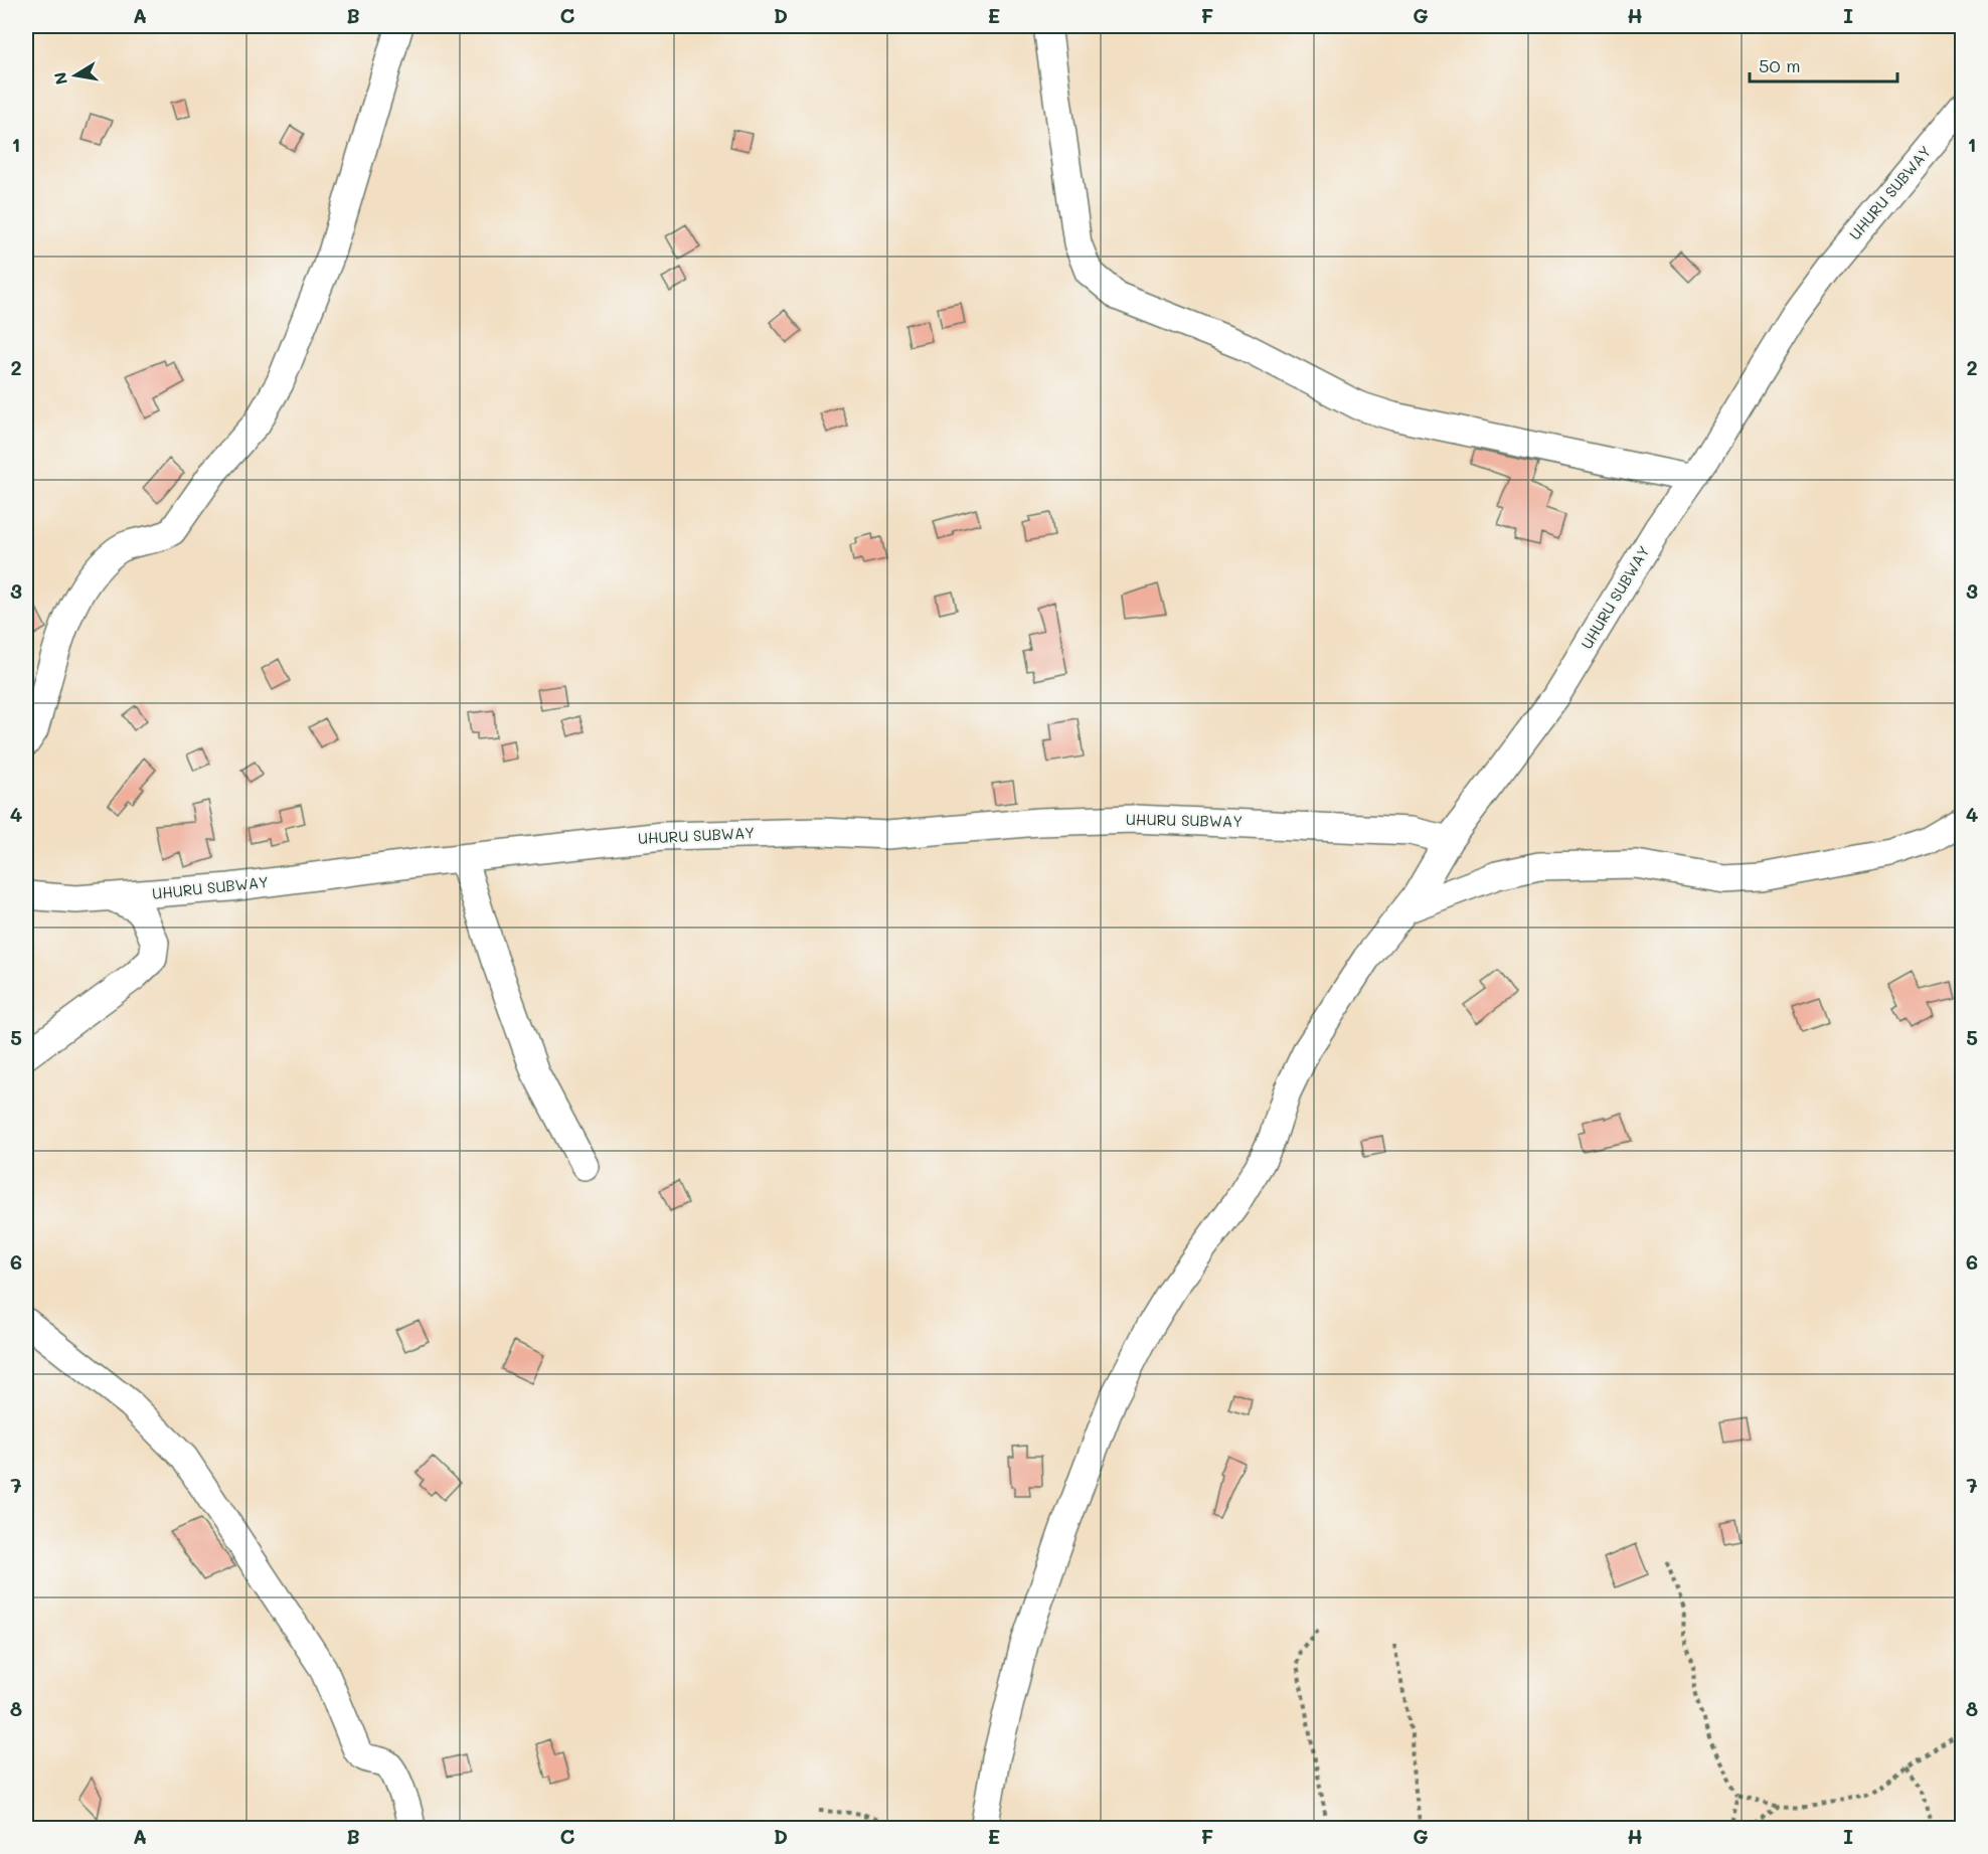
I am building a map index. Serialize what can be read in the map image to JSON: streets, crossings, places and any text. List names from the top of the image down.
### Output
{
  "streets": {
    "street": ["UHURU SUBWAY"]
  },
  "scale_bar": "50 m",
  "north": "left",
  "grid": {
    "columns": [
      "A",
      "B",
      "C",
      "D",
      "E",
      "F",
      "G",
      "H",
      "I"
    ],
    "rows": [
      "1",
      "2",
      "3",
      "4",
      "5",
      "6",
      "7",
      "8"
    ]
  }
}
